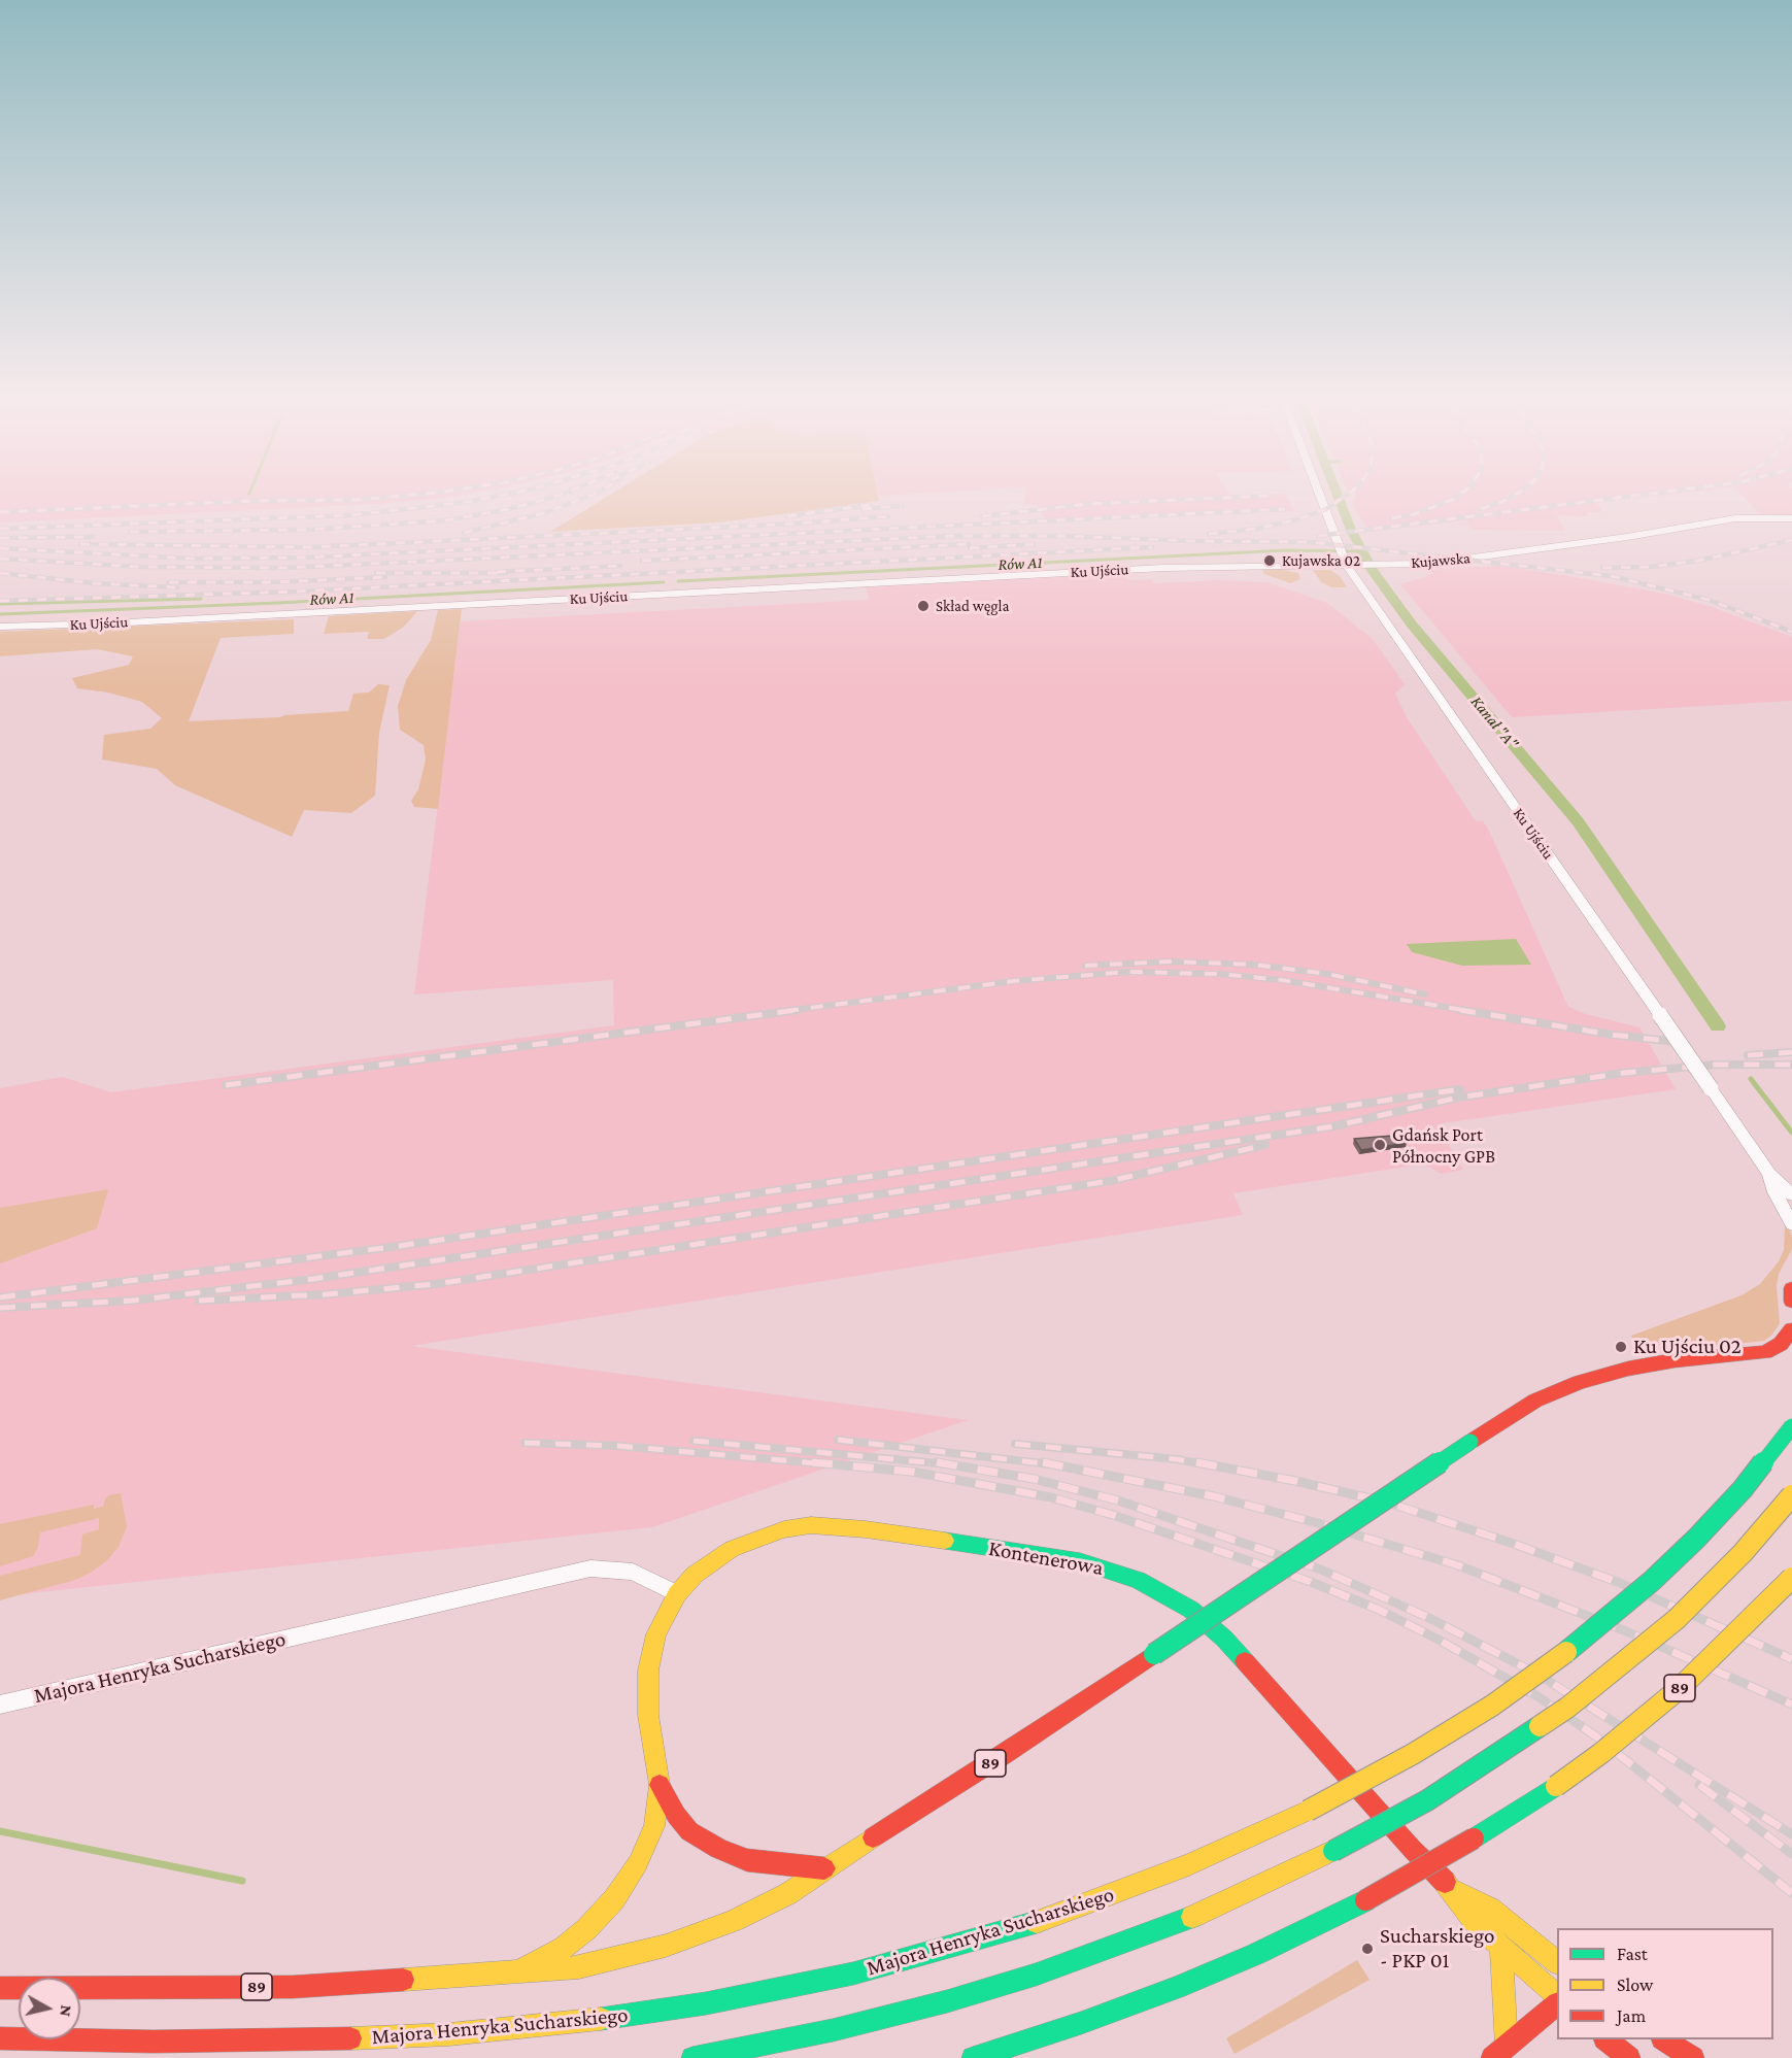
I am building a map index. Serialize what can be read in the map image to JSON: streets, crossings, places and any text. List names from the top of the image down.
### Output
{
  "streets": {
    "main road": ["Kontenerowa", "Majora Henryka Sucharskiego", "89"],
    "street": ["Kujawska", "Ku Ujściu"]
  },
  "crossings": [
    ["Kujawska", "Ku Ujściu"],
    ["Kontenerowa", "Majora Henryka Sucharskiego"]
  ],
  "water": ["Rów A1", "Kanał \"A\""],
  "places": [
    "Kujawska 02",
    "Skład węgla",
    "Gdańsk Port Północny GPB",
    "Ku Ujściu 02",
    "Sucharskiego - PKP 01"
  ],
  "legend": ["Fast", "Slow", "Jam"],
  "north": "right"
}
